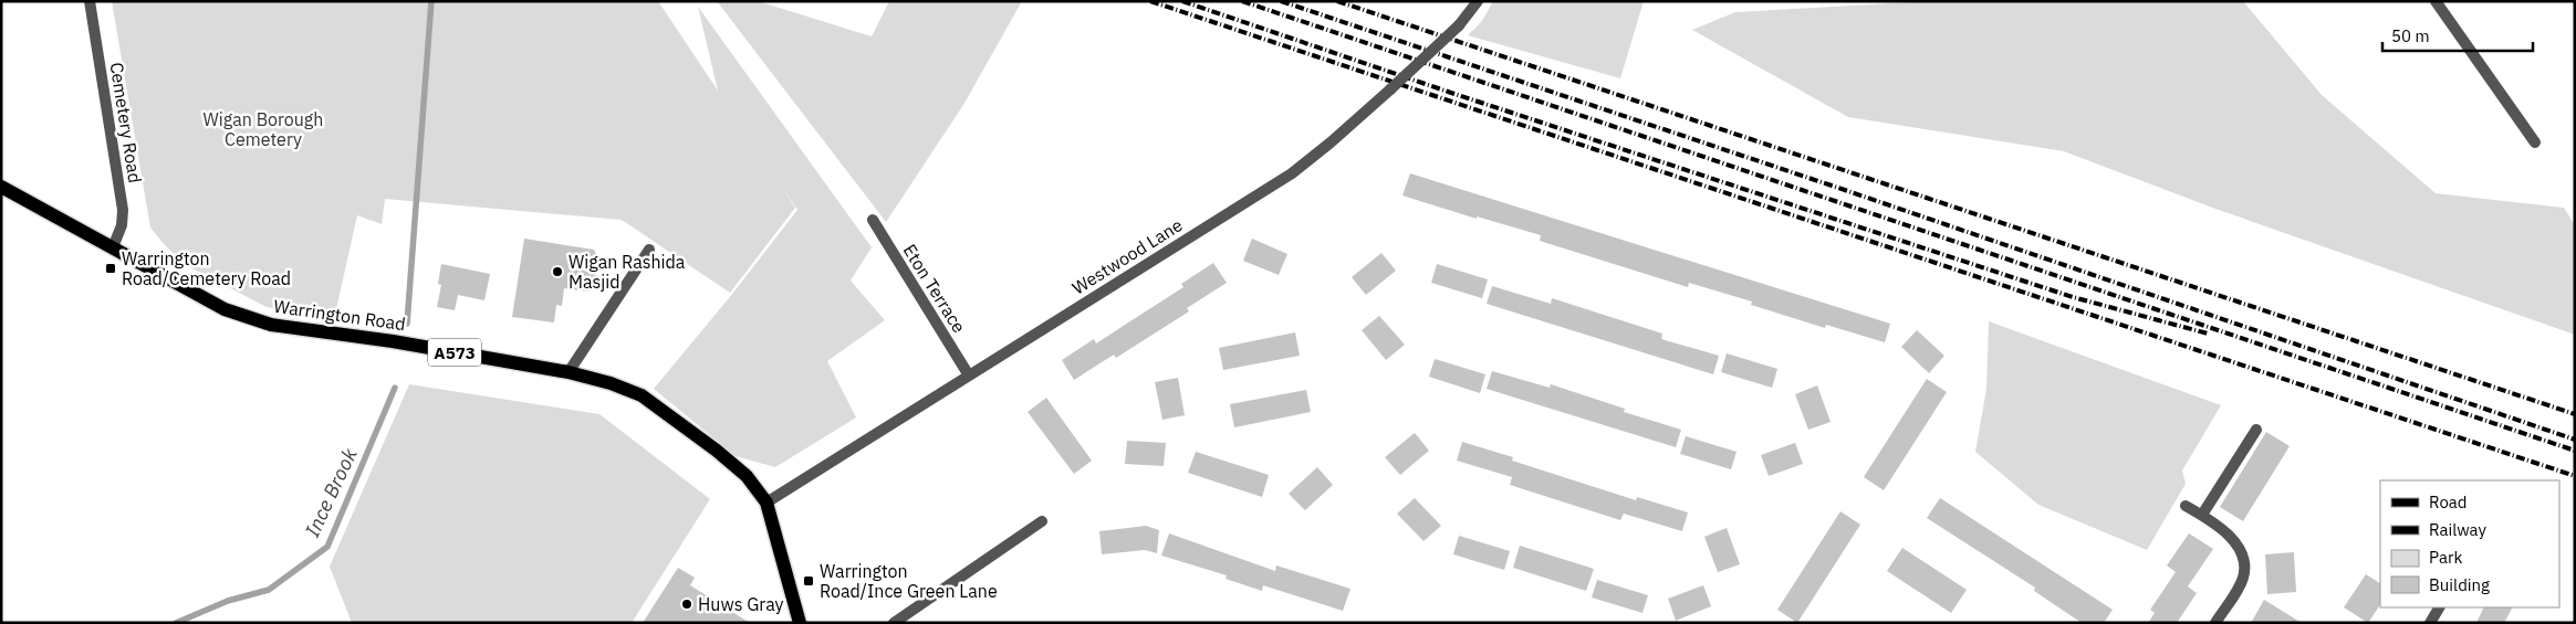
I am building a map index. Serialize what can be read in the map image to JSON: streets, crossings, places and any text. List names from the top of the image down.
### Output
{
  "streets": {
    "main road": ["Warrington Road", "A573"],
    "street": ["Cemetery Road", "Westwood Lane", "Eton Terrace"]
  },
  "crossings": [
    ["Cemetery Road", "Warrington Road"],
    ["Westwood Lane", "Eton Terrace"],
    ["Westwood Lane", "Warrington Road"]
  ],
  "water": ["Ince Brook"],
  "parks": ["Wigan Borough Cemetery"],
  "places": {
    "transit": ["Warrington Road/Cemetery Road", "Warrington Road/Ince Green Lane"],
    "other": ["Wigan Rashida Masjid", "Huws Gray"]
  },
  "legend": [
    "Road",
    "Railway",
    "Park",
    "Building"
  ],
  "scale_bar": "50 m"
}
